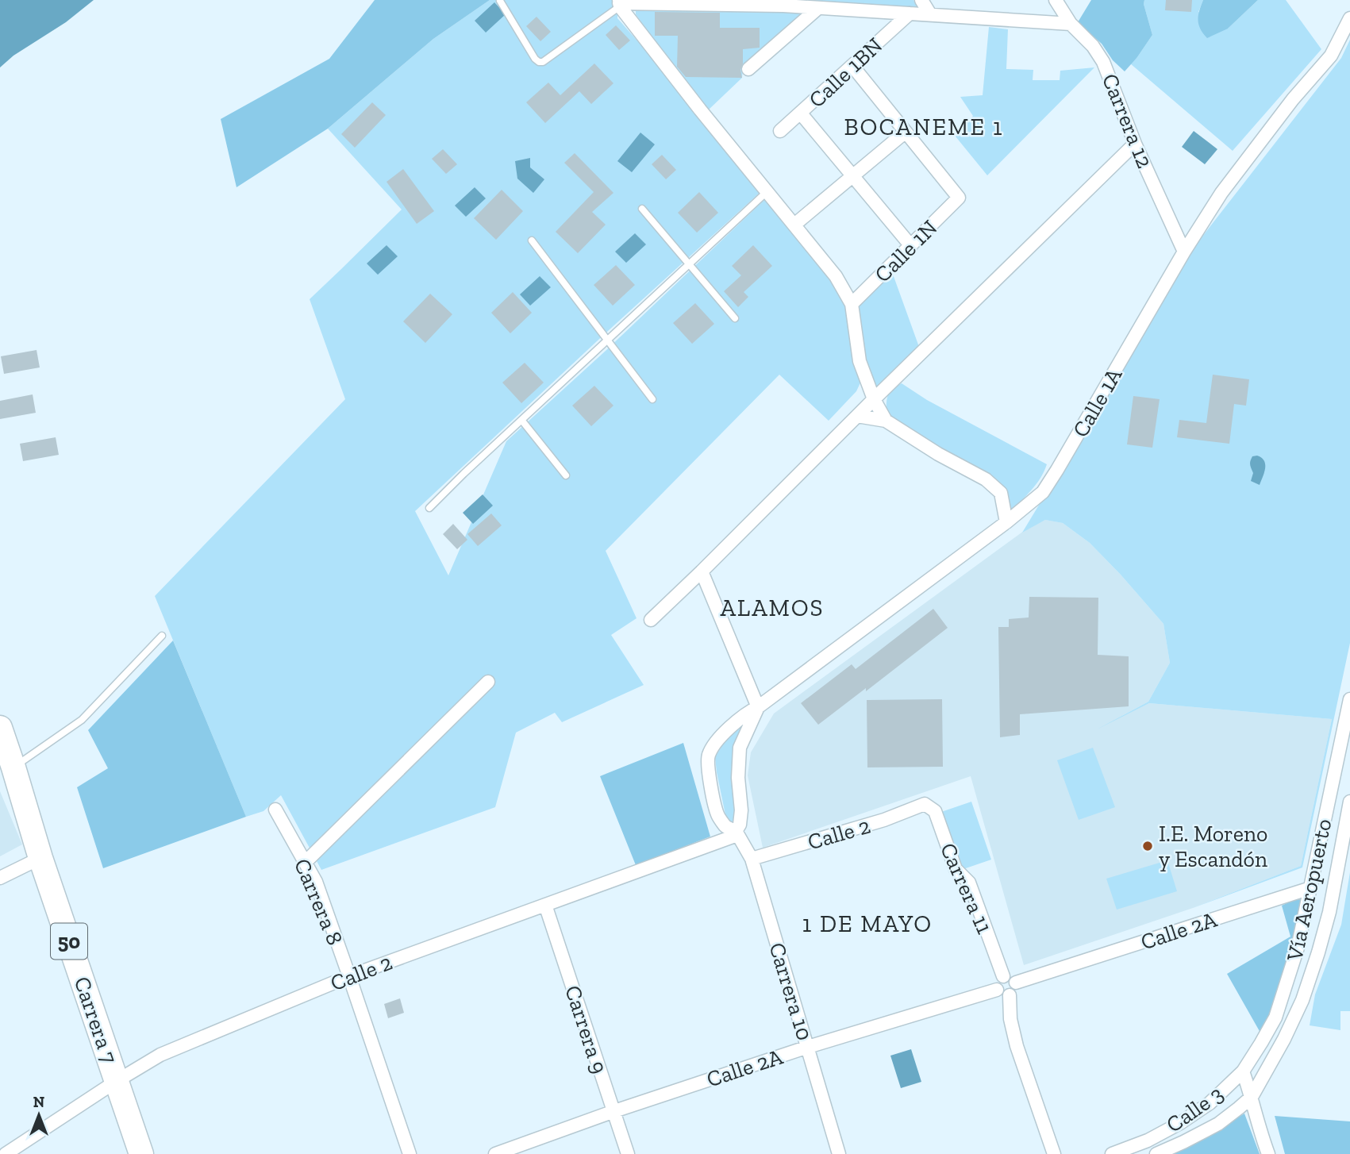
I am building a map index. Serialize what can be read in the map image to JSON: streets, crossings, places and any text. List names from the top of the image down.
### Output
{
  "streets": {
    "highway": ["50", "Carrera 7"],
    "street": [
      "Calle 1BN",
      "Carrera 12",
      "Calle 1N",
      "Calle 1A",
      "Calle 2",
      "Carrera 11",
      "Vía Aeropuerto",
      "Carrera 8",
      "Calle 2A",
      "Carrera 10",
      "Carrera 9",
      "Calle 3"
    ]
  },
  "crossings": [
    ["Carrera 12", "Calle 1A"],
    ["Calle 1A", "Carrera 10"],
    ["Calle 2", "Carrera 11"],
    ["Calle 2", "Carrera 8"],
    ["Calle 2", "Carrera 10"],
    ["Calle 2", "Carrera 7"],
    ["Calle 2", "Carrera 9"],
    ["Carrera 11", "Calle 2A"],
    ["Vía Aeropuerto", "Calle 2A"],
    ["Vía Aeropuerto", "Calle 3"],
    ["Calle 2A", "Carrera 10"],
    ["Calle 2A", "Carrera 9"]
  ],
  "districts": ["BOCANEME 1", "ALAMOS", "1 DE MAYO"],
  "places": ["I.E. Moreno y Escandón"],
  "north": "top"
}
